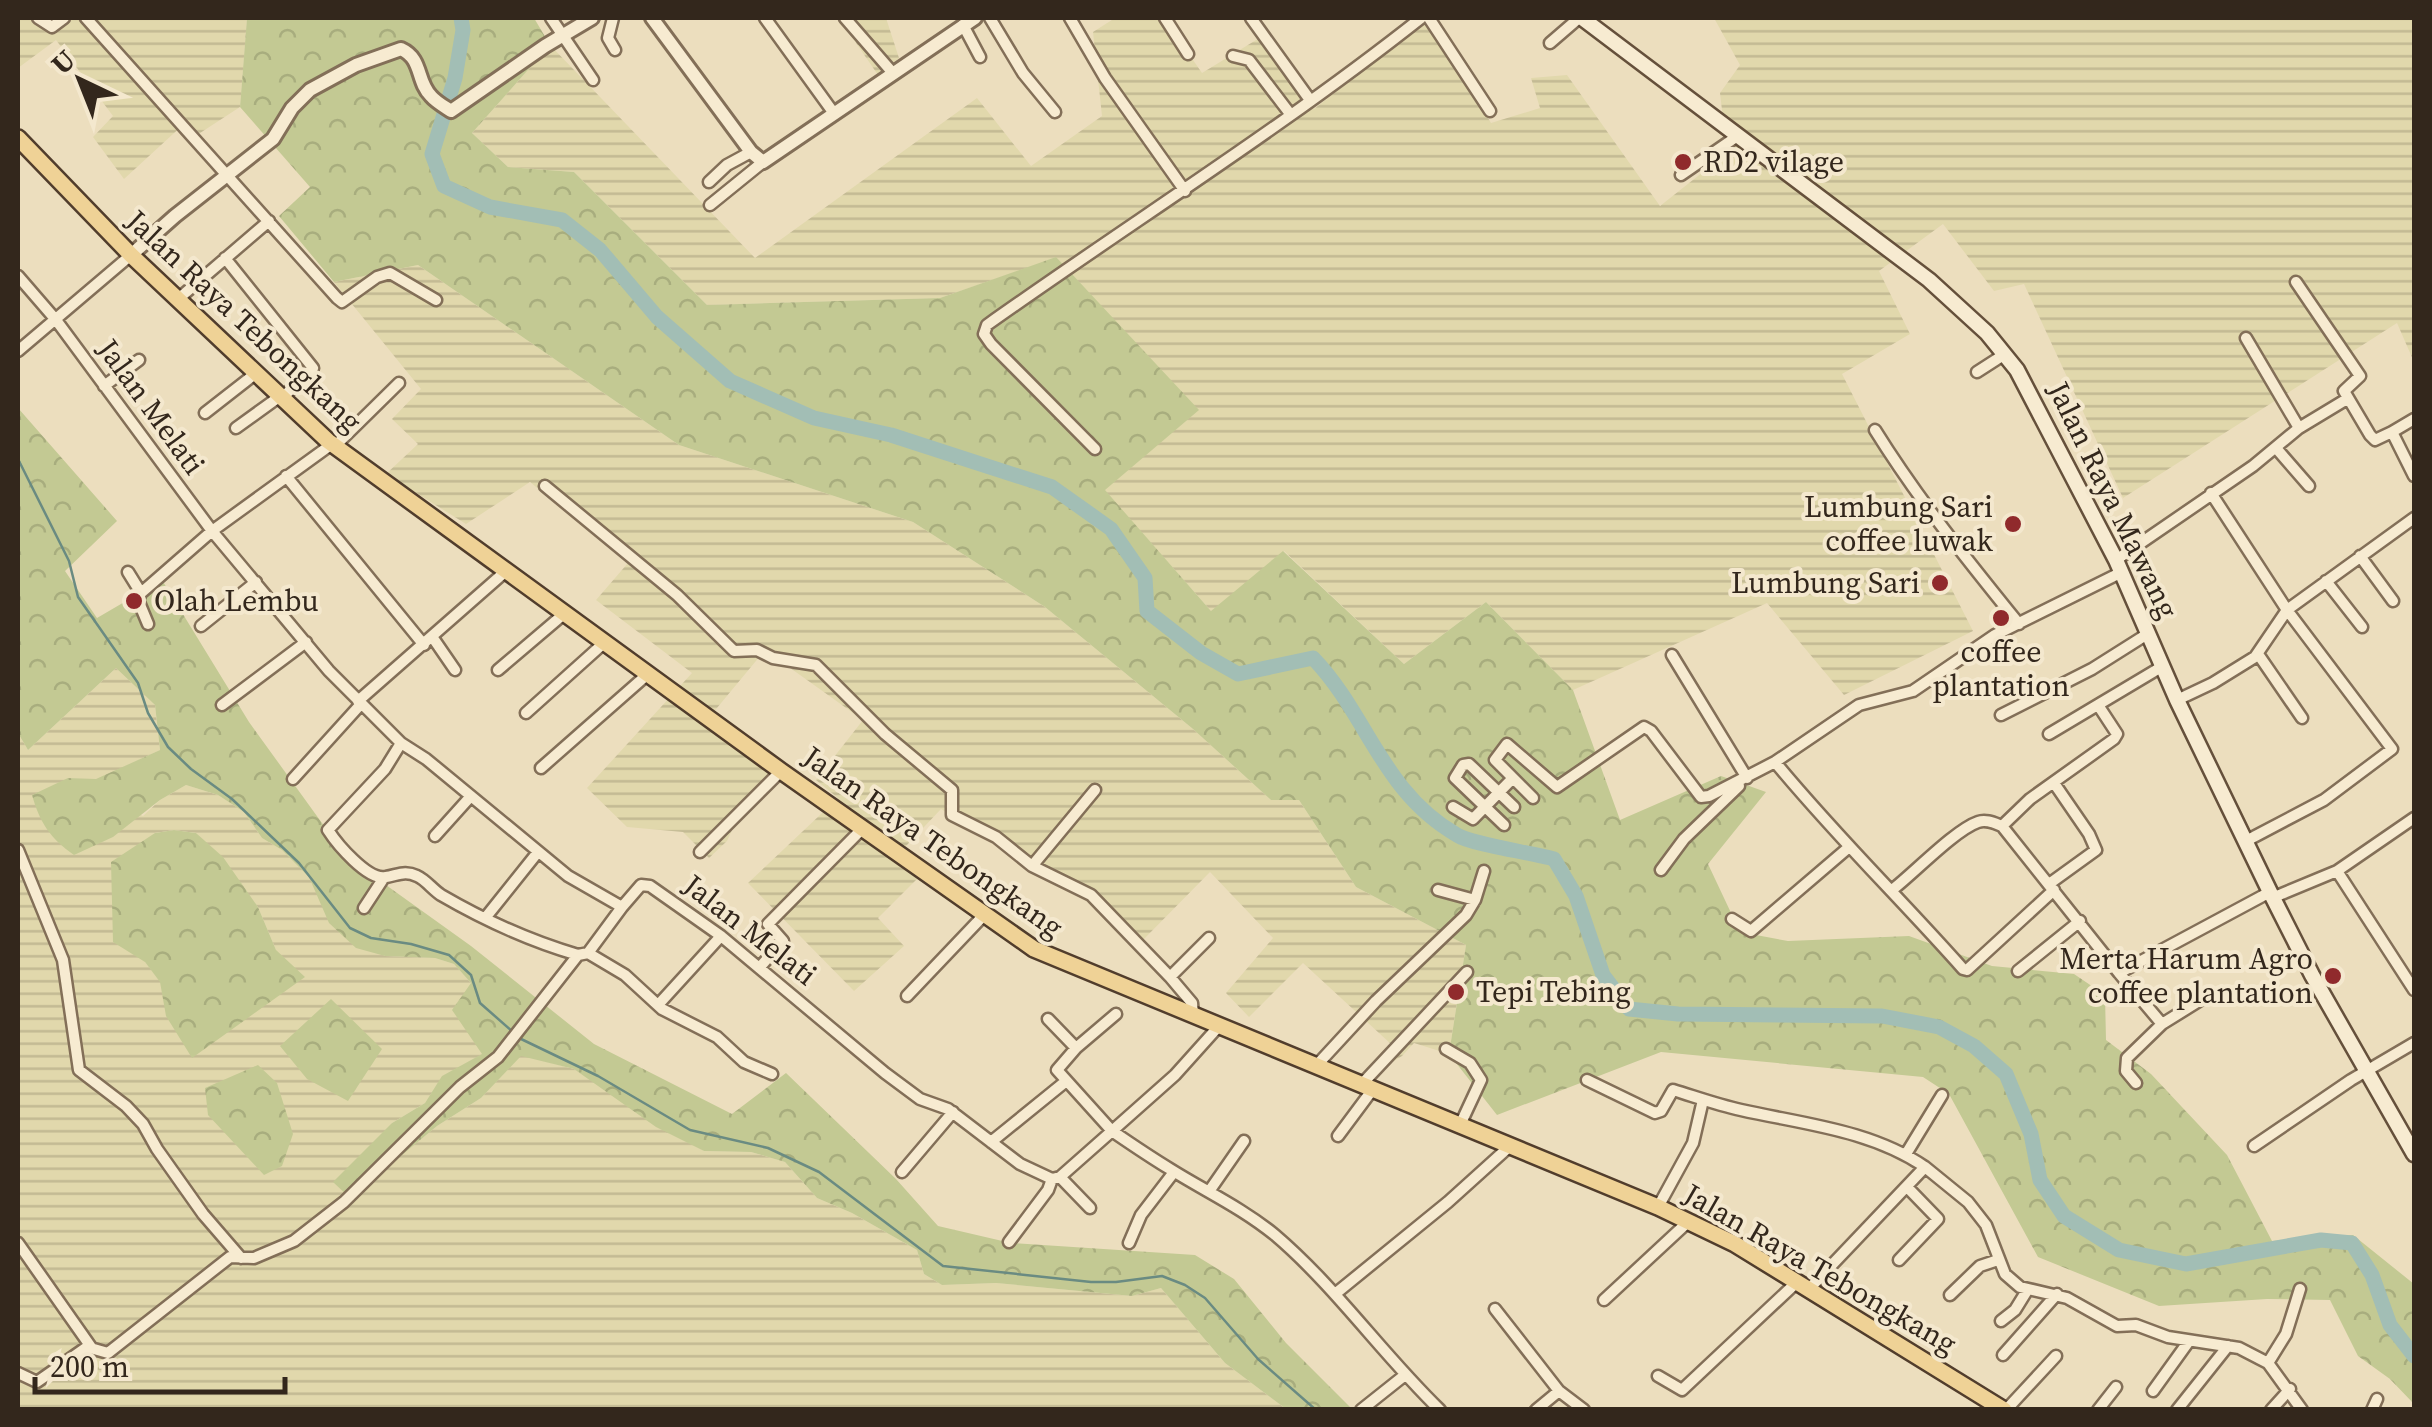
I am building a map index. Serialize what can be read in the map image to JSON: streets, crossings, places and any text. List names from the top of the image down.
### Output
{
  "streets": {
    "main road": ["Jalan Raya Tebongkang", "Jalan Raya Mawang"],
    "street": ["Jalan Melati"]
  },
  "places": [
    "RD2 vilage",
    "Lumbung Sari coffee luwak",
    "Lumbung Sari",
    "Olah Lembu",
    "coffee plantation",
    "Merta Harum Agro coffee plantation",
    "Tepi Tebing"
  ],
  "scale_bar": "200 m",
  "north": "top left"
}
